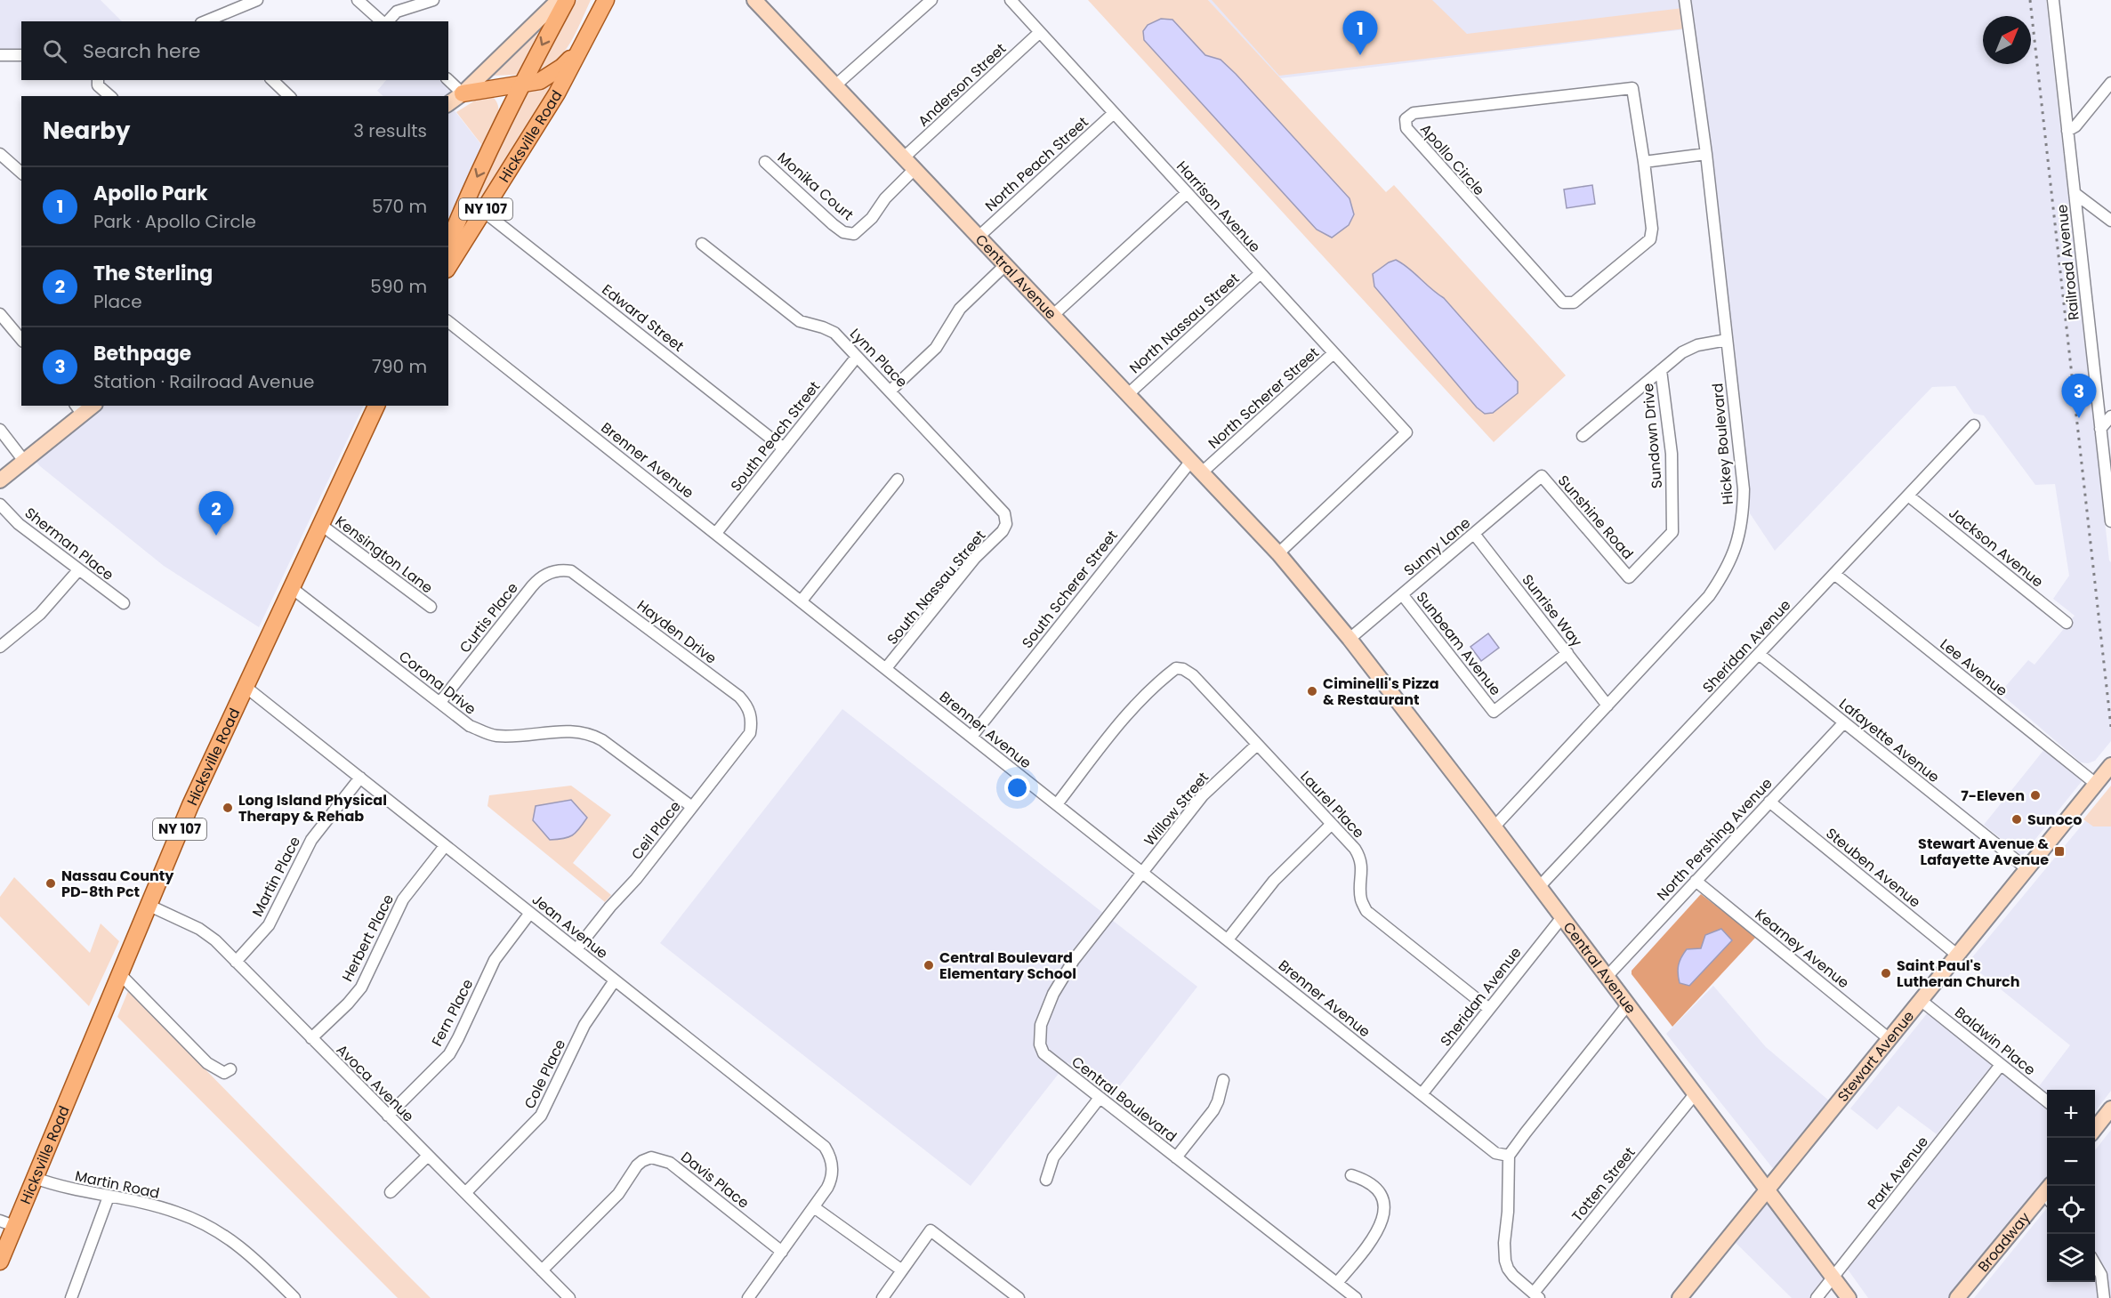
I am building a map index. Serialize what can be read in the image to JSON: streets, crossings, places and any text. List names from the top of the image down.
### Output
{
  "streets": {
    "main road": [
      "Hicksville Road",
      "NY 107",
      "Central Avenue",
      "Stewart Avenue",
      "Broadway"
    ],
    "street": [
      "Anderson Street",
      "Apollo Circle",
      "North Peach Street",
      "Monika Court",
      "Harrison Avenue",
      "Railroad Avenue",
      "Edward Street",
      "North Nassau Street",
      "Lynn Place",
      "North Scherer Street",
      "South Peach Street",
      "Sundown Drive",
      "Hickey Boulevard",
      "Brenner Avenue",
      "Sunshine Road",
      "Sherman Place",
      "Sunny Lane",
      "Jackson Avenue",
      "Kensington Lane",
      "South Nassau Street",
      "South Scherer Street",
      "Sunrise Way",
      "Curtis Place",
      "Hayden Drive",
      "Sunbeam Avenue",
      "Sheridan Avenue",
      "Lee Avenue",
      "Corona Drive",
      "Lafayette Avenue",
      "Laurel Place",
      "Willow Street",
      "Ceil Place",
      "North Pershing Avenue",
      "Steuben Avenue",
      "Martin Place",
      "Jean Avenue",
      "Herbert Place",
      "Kearney Avenue",
      "Fern Place",
      "Baldwin Place",
      "Cole Place",
      "Avoca Avenue",
      "Central Boulevard",
      "Park Avenue",
      "Davis Place",
      "Martin Road",
      "Totten Street"
    ]
  },
  "crossings": [
    ["Anderson Street", "Monika Court"],
    ["Anderson Street", "Harrison Avenue"],
    ["Anderson Street", "Central Avenue"],
    ["Hicksville Road", "Edward Street"],
    ["Hicksville Road", "Kensington Lane"],
    ["Hicksville Road", "Corona Drive"],
    ["Hicksville Road", "Jean Avenue"],
    ["Hicksville Road", "Avoca Avenue"],
    ["Hicksville Road", "Martin Road"],
    ["North Peach Street", "Harrison Avenue"],
    ["North Peach Street", "Central Avenue"],
    ["Monika Court", "Central Avenue"],
    ["Harrison Avenue", "Central Avenue"],
    ["Harrison Avenue", "North Nassau Street"],
    ["Harrison Avenue", "North Scherer Street"],
    ["Central Avenue", "North Nassau Street"],
    ["Central Avenue", "North Scherer Street"],
    ["Central Avenue", "Hickey Boulevard"],
    ["Central Avenue", "Sunny Lane"],
    ["Central Avenue", "South Scherer Street"],
    ["Central Avenue", "Sheridan Avenue"],
    ["Central Avenue", "North Pershing Avenue"],
    ["Central Avenue", "Stewart Avenue"],
    ["Central Avenue", "Park Avenue"],
    ["Central Avenue", "Totten Street"],
    ["Edward Street", "South Peach Street"],
    ["Lynn Place", "South Peach Street"],
    ["Lynn Place", "South Nassau Street"],
    ["South Peach Street", "Brenner Avenue"],
    ["Sundown Drive", "Sunshine Road"],
    ["Hickey Boulevard", "Sunrise Way"],
    ["Brenner Avenue", "South Nassau Street"],
    ["Brenner Avenue", "South Scherer Street"],
    ["Brenner Avenue", "Sheridan Avenue"],
    ["Brenner Avenue", "Laurel Place"],
    ["Brenner Avenue", "Willow Street"],
    ["Brenner Avenue", "Central Boulevard"],
    ["Sunshine Road", "Sunny Lane"],
    ["Sunny Lane", "Sunrise Way"],
    ["Sunny Lane", "Sunbeam Avenue"],
    ["Jackson Avenue", "Sheridan Avenue"],
    ["Sunrise Way", "Sunbeam Avenue"],
    ["Curtis Place", "Hayden Drive"],
    ["Curtis Place", "Corona Drive"],
    ["Hayden Drive", "Ceil Place"],
    ["Sheridan Avenue", "Lee Avenue"],
    ["Sheridan Avenue", "Lafayette Avenue"],
    ["Sheridan Avenue", "Laurel Place"],
    ["Lee Avenue", "Stewart Avenue"],
    ["Corona Drive", "Ceil Place"],
    ["Lafayette Avenue", "North Pershing Avenue"],
    ["Lafayette Avenue", "Stewart Avenue"],
    ["Laurel Place", "Willow Street"],
    ["Willow Street", "Central Boulevard"],
    ["Ceil Place", "Jean Avenue"],
    ["North Pershing Avenue", "Steuben Avenue"],
    ["North Pershing Avenue", "Kearney Avenue"],
    ["Steuben Avenue", "Stewart Avenue"],
    ["Martin Place", "Jean Avenue"],
    ["Martin Place", "Avoca Avenue"],
    ["Jean Avenue", "Herbert Place"],
    ["Jean Avenue", "Fern Place"],
    ["Jean Avenue", "Cole Place"],
    ["Herbert Place", "Avoca Avenue"],
    ["Kearney Avenue", "Stewart Avenue"],
    ["Fern Place", "Avoca Avenue"],
    ["Baldwin Place", "Stewart Avenue"],
    ["Baldwin Place", "Park Avenue"],
    ["Cole Place", "Avoca Avenue"],
    ["Avoca Avenue", "Davis Place"]
  ],
  "places": {
    "other": [
      "Ciminelli's Pizza & Restaurant",
      "7-Eleven",
      "Long Island Physical Therapy & Rehab",
      "Sunoco",
      "Nassau County PD-8th Pct",
      "Central Boulevard Elementary School",
      "Saint Paul's Lutheran Church"
    ],
    "transit": ["Stewart Avenue & Lafayette Avenue"]
  },
  "north": "top right",
  "page": {
    "pins": ["1", "3", "2"],
    "search": "Search here",
    "heading": ["Nearby", "3 results"],
    "list": [
      {
        "mark": "1",
        "name": "Apollo Park",
        "note": "Park · Apollo Circle",
        "value": "570 m"
      },
      {
        "mark": "2",
        "name": "The Sterling",
        "note": "Place",
        "value": "590 m"
      },
      {
        "mark": "3",
        "name": "Bethpage",
        "note": "Station · Railroad Avenue",
        "value": "790 m"
      }
    ],
    "map_buttons": ["+", "−"]
  }
}
